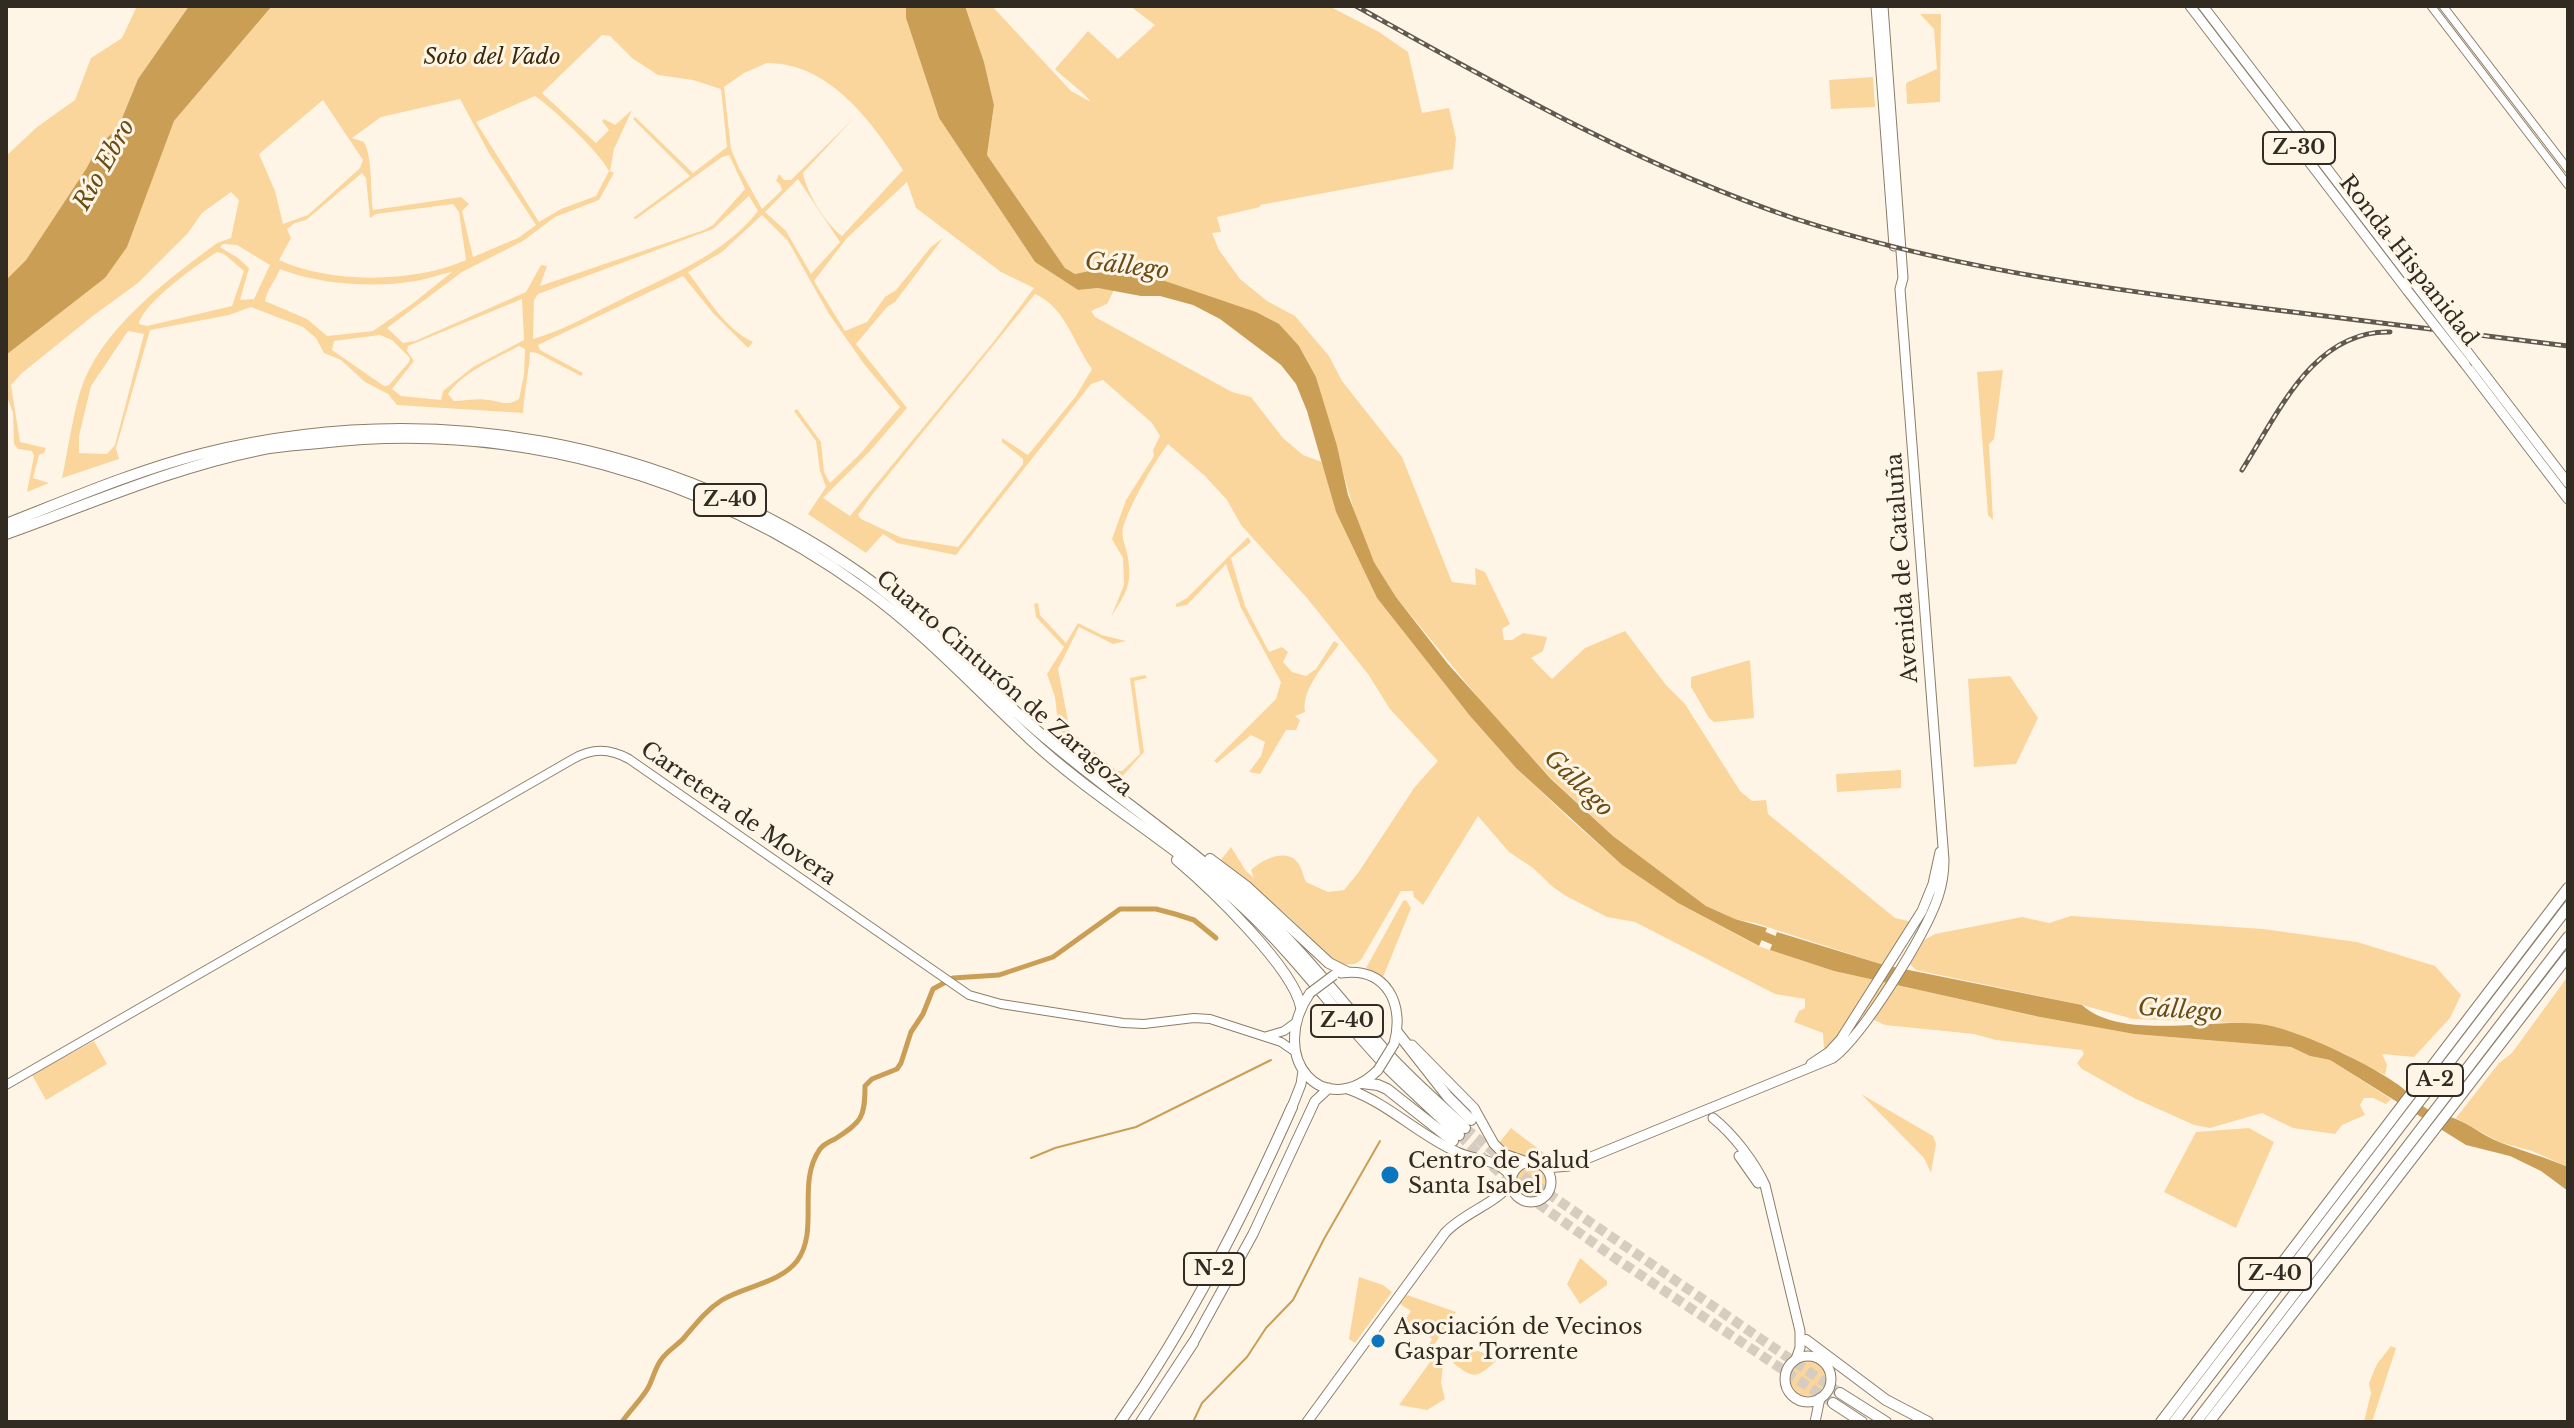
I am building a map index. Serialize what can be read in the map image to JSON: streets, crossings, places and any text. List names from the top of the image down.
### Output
{
  "streets": {
    "highway": [
      "Z-40",
      "Cuarto Cinturón de Zaragoza",
      "A-2",
      "N-2"
    ],
    "main road": [
      "Z-30",
      "Ronda Hispanidad",
      "Avenida de Cataluña",
      "Carretera de Movera"
    ]
  },
  "crossings": [
    ["Z-40", "Cuarto Cinturón de Zaragoza"],
    ["Z-40", "A-2"],
    ["Carretera de Movera", "N-2"]
  ],
  "water": ["Río Ebro", "Gállego"],
  "parks": ["Soto del Vado"],
  "places": ["Centro de Salud Santa Isabel", "Asociación de Vecinos Gaspar Torrente"]
}
